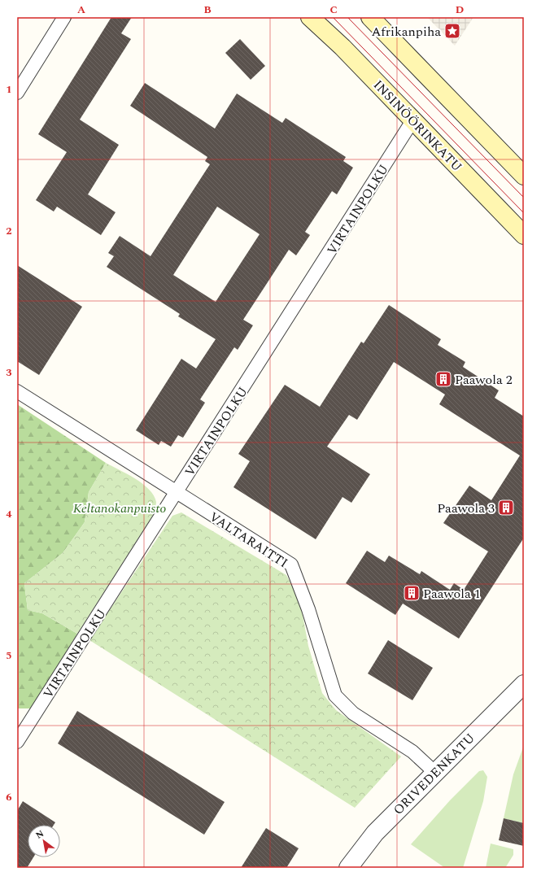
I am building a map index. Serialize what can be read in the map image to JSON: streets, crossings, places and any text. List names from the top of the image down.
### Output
{
  "streets": {
    "main road": ["INSINÖÖRINKATU"],
    "street": ["ORIVEDENKATU"],
    "lane": ["VIRTAINPOLKU", "VALTARAITTI"]
  },
  "crossings": [
    ["INSINÖÖRINKATU", "VIRTAINPOLKU"],
    ["VIRTAINPOLKU", "VALTARAITTI"],
    ["VALTARAITTI", "ORIVEDENKATU"]
  ],
  "parks": ["Keltanokanpuisto"],
  "places": {
    "place": ["Afrikanpiha"],
    "building": ["Paawola 2", "Paawola 3", "Paawola 1"]
  },
  "north": "top left",
  "grid": {
    "columns": [
      "A",
      "B",
      "C",
      "D"
    ],
    "rows": [
      "1",
      "2",
      "3",
      "4",
      "5",
      "6"
    ]
  }
}
